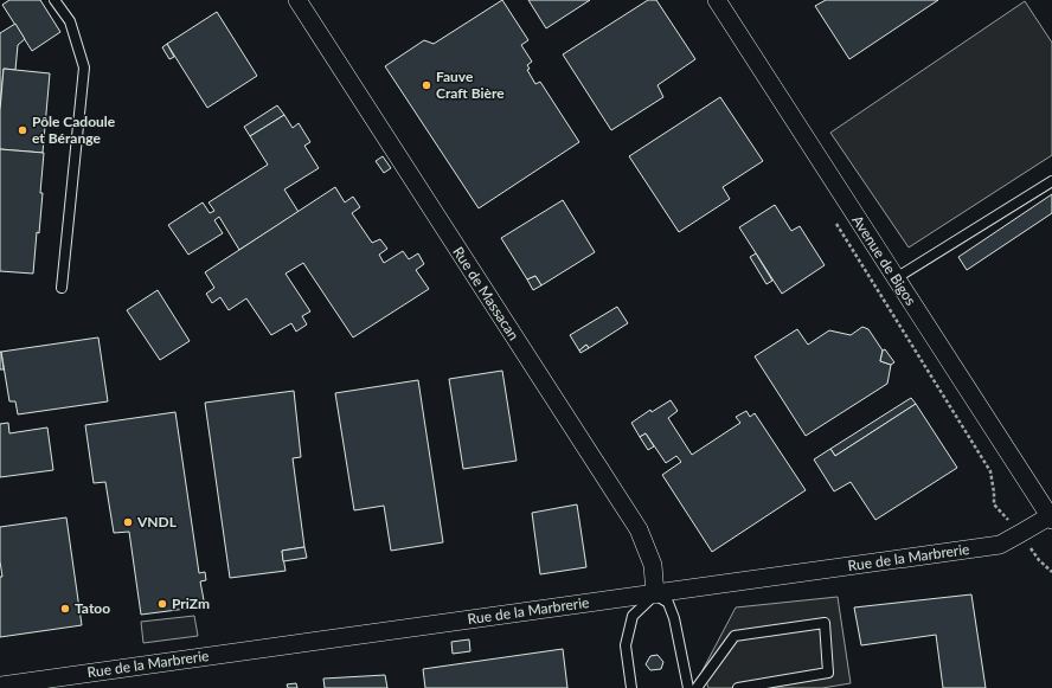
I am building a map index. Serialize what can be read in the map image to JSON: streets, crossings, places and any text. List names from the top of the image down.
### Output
{
  "streets": {
    "street": ["Avenue de Bigos", "Rue de Massacan", "Rue de la Marbrerie"]
  },
  "crossings": [
    ["Avenue de Bigos", "Rue de la Marbrerie"],
    ["Rue de Massacan", "Rue de la Marbrerie"]
  ],
  "places": [
    "Fauve Craft Bière",
    "Pôle Cadoule et Bérange",
    "VNDL",
    "PriZm",
    "Tatoo"
  ]
}
